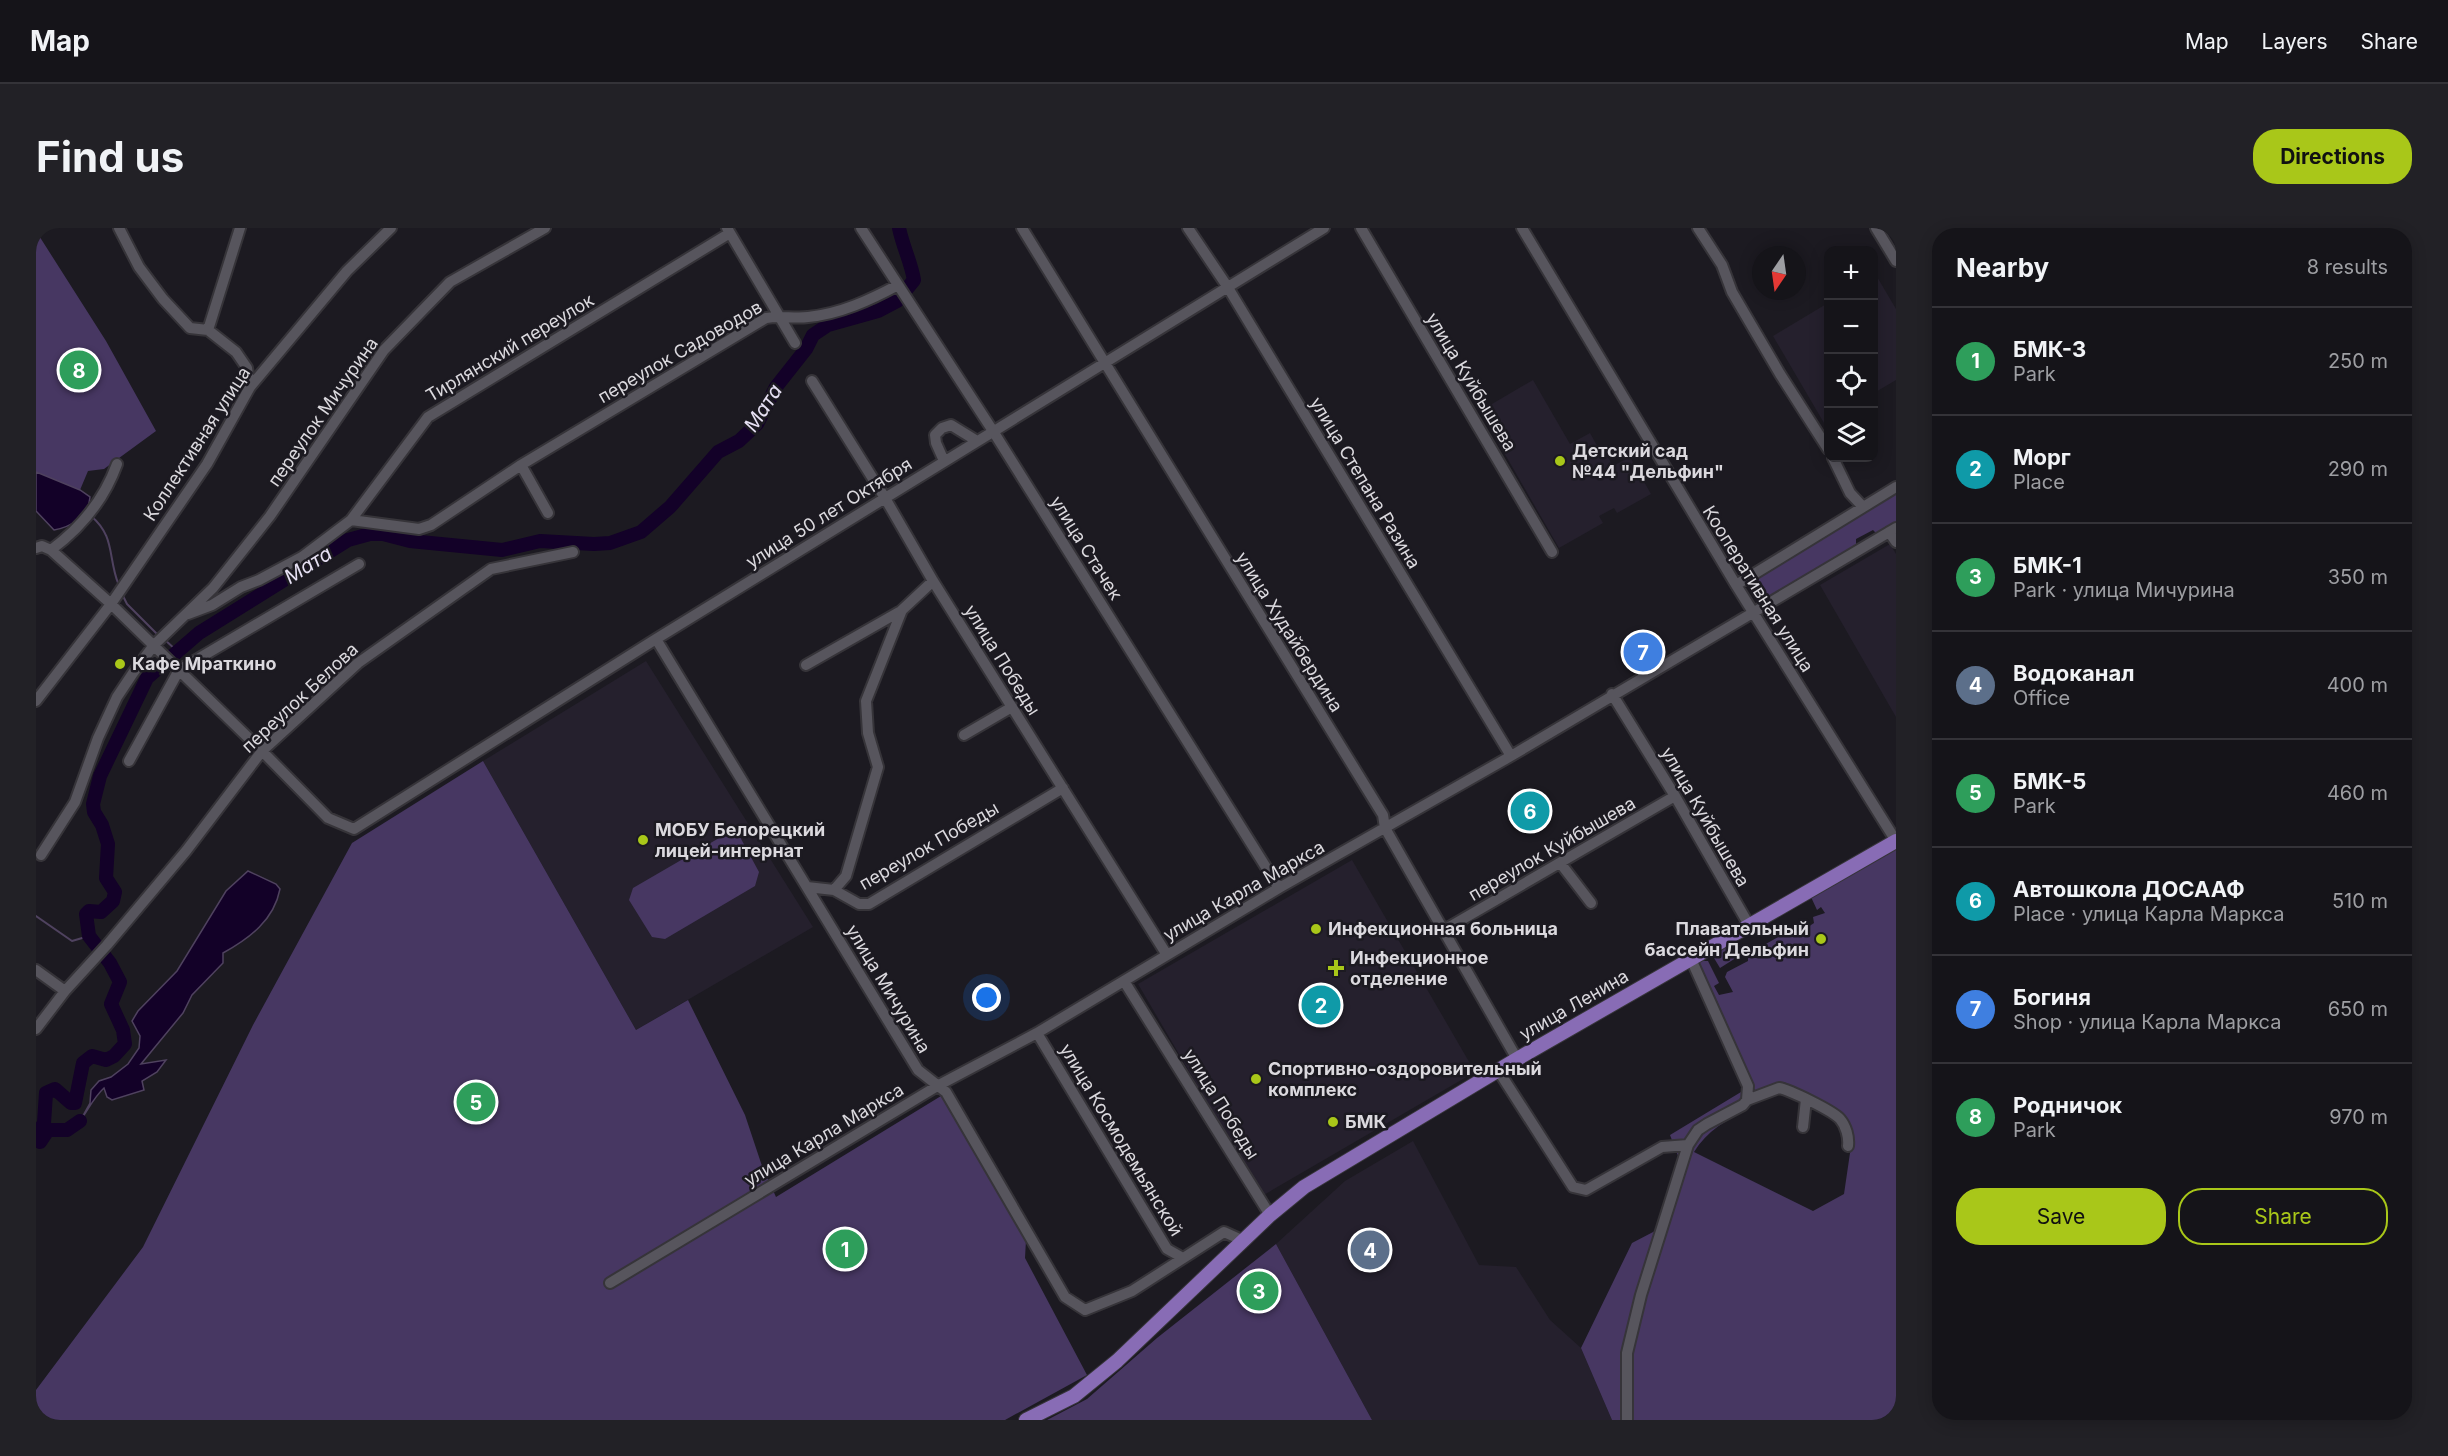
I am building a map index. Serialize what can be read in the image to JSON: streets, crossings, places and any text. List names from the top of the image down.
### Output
{
  "streets": {
    "main road": ["улица Ленина"],
    "street": [
      "Тирлянский переулок",
      "переулок Садоводов",
      "улица Куйбышева",
      "переулок Мичурина",
      "Коллективная улица",
      "улица Степана Разина",
      "улица 50 лет Октября",
      "улица Стачек",
      "Кооперативная улица",
      "улица Худайбердина",
      "улица Победы",
      "переулок Белова",
      "переулок Победы",
      "переулок Куйбышева",
      "улица Карла Маркса",
      "улица Мичурина",
      "улица Космодемьянской"
    ]
  },
  "crossings": [
    ["Тирлянский переулок", "переулок Садоводов"],
    ["Тирлянский переулок", "переулок Мичурина"],
    ["переулок Садоводов", "улица Стачек"],
    ["улица Куйбышева", "переулок Куйбышева"],
    ["улица Куйбышева", "улица Карла Маркса"],
    ["улица Куйбышева", "улица Ленина"],
    ["улица Степана Разина", "улица 50 лет Октября"],
    ["улица Степана Разина", "улица Карла Маркса"],
    ["улица 50 лет Октября", "улица Стачек"],
    ["улица 50 лет Октября", "улица Худайбердина"],
    ["улица 50 лет Октября", "улица Победы"],
    ["улица 50 лет Октября", "переулок Белова"],
    ["улица 50 лет Октября", "улица Мичурина"],
    ["улица Стачек", "улица Карла Маркса"],
    ["Кооперативная улица", "улица Карла Маркса"],
    ["Кооперативная улица", "улица Ленина"],
    ["улица Худайбердина", "переулок Куйбышева"],
    ["улица Худайбердина", "улица Карла Маркса"],
    ["улица Худайбердина", "улица Ленина"],
    ["улица Победы", "переулок Победы"],
    ["улица Победы", "улица Карла Маркса"],
    ["улица Победы", "улица Ленина"],
    ["переулок Победы", "улица Мичурина"],
    ["улица Карла Маркса", "улица Мичурина"],
    ["улица Карла Маркса", "улица Космодемьянской"],
    ["улица Мичурина", "улица Ленина"],
    ["улица Мичурина", "улица Космодемьянской"]
  ],
  "water": ["Мата"],
  "places": {
    "other": [
      "Детский сад №44 \"Дельфин\"",
      "Кафе Мраткино",
      "МОБУ Белорецкий лицей-интернат",
      "Инфекционная больница",
      "Плавательный бассейн Дельфин",
      "Спортивно-оздоровительный комплекс",
      "БМК"
    ],
    "health": ["Инфекционное отделение"]
  },
  "north": "bottom",
  "page": {
    "header": "Map",
    "nav": ["Map", "Layers", "Share"],
    "buttons": [
      "Directions",
      ["Save", "Share"]
    ],
    "title": "Find us",
    "heading": ["Nearby", "8 results"],
    "map_buttons": ["+", "−"],
    "list": [
      {
        "mark": "1",
        "name": "БМК-3",
        "note": "Park",
        "value": "250 m"
      },
      {
        "mark": "2",
        "name": "Морг",
        "note": "Place",
        "value": "290 m"
      },
      {
        "mark": "3",
        "name": "БМК-1",
        "note": "Park · улица Мичурина",
        "value": "350 m"
      },
      {
        "mark": "4",
        "name": "Водоканал",
        "note": "Office",
        "value": "400 m"
      },
      {
        "mark": "5",
        "name": "БМК-5",
        "note": "Park",
        "value": "460 m"
      },
      {
        "mark": "6",
        "name": "Автошкола ДОСААФ",
        "note": "Place · улица Карла Маркса",
        "value": "510 m"
      },
      {
        "mark": "7",
        "name": "Богиня",
        "note": "Shop · улица Карла Маркса",
        "value": "650 m"
      },
      {
        "mark": "8",
        "name": "Родничок",
        "note": "Park",
        "value": "970 m"
      }
    ],
    "pins": [
      "8",
      "7",
      "6",
      "2",
      "5",
      "1",
      "4",
      "3"
    ]
  }
}
